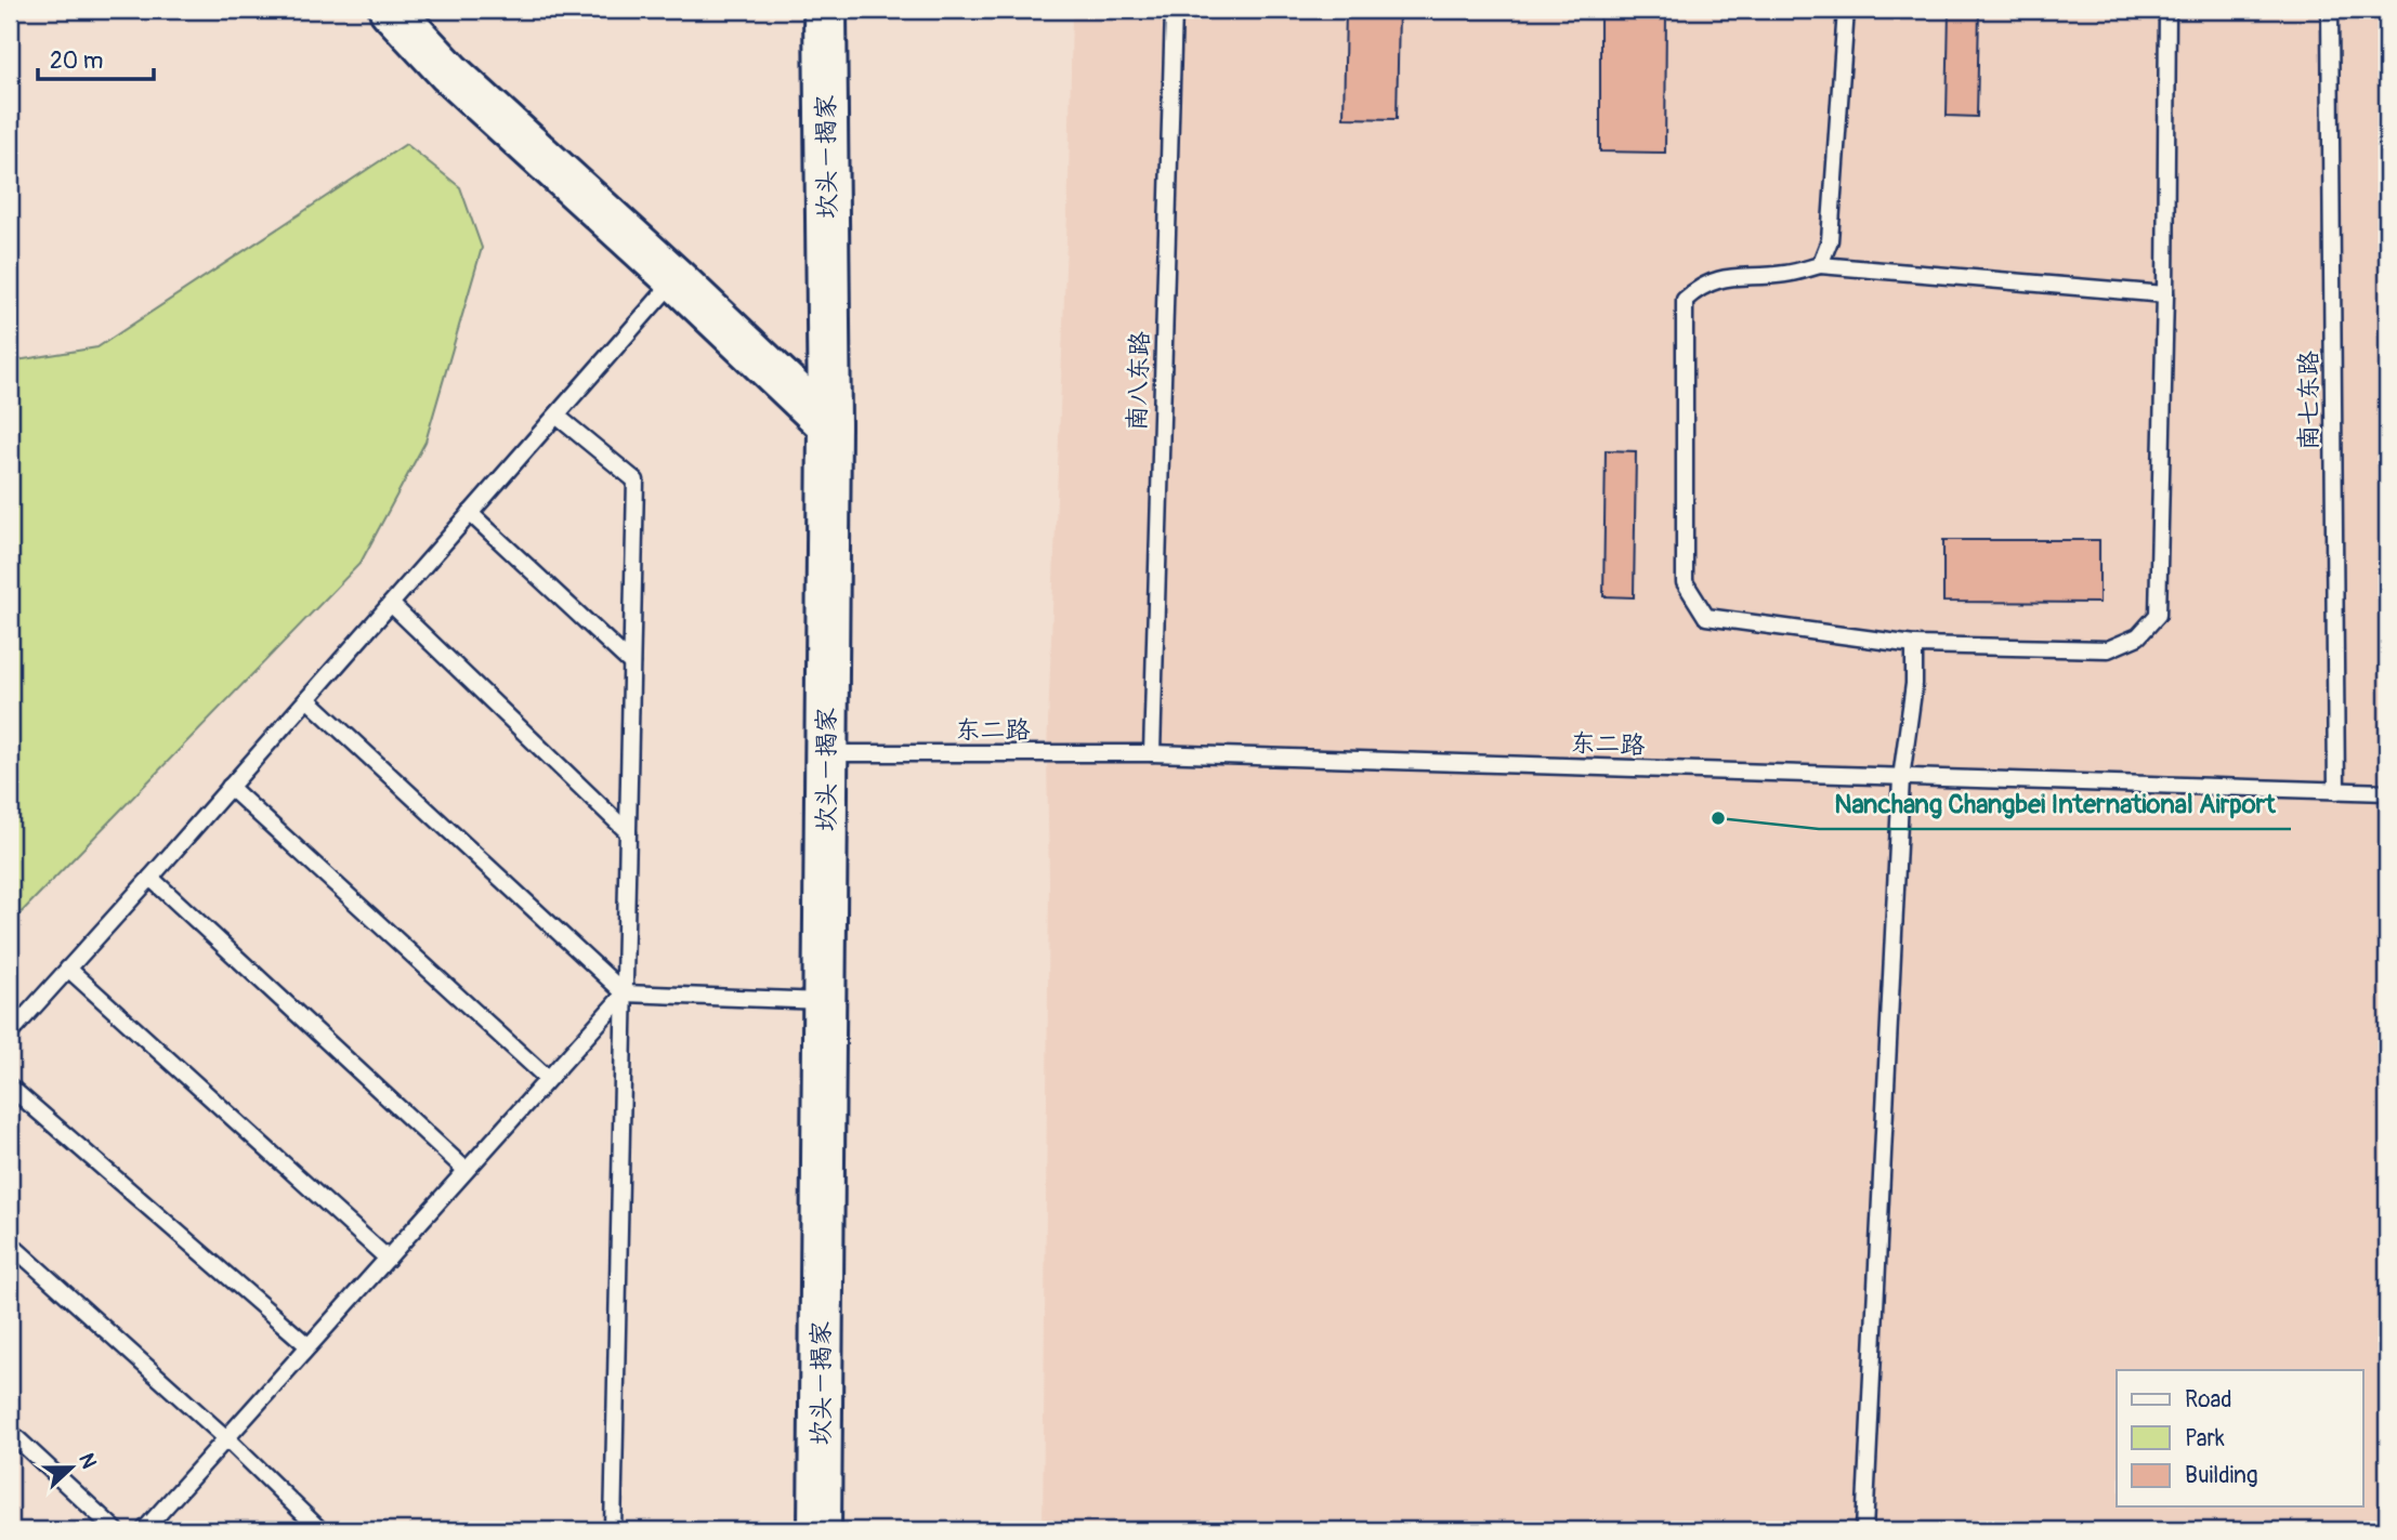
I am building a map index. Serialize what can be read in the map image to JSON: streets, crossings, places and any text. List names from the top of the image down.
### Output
{
  "streets": {
    "main road": ["坎头－揭家"],
    "lane": ["南八东路", "南七东路", "东二路"]
  },
  "crossings": [
    ["坎头－揭家", "东二路"],
    ["南八东路", "东二路"],
    ["南七东路", "东二路"]
  ],
  "places": ["Nanchang Changbei International Airport"],
  "legend": ["Road", "Park", "Building"],
  "scale_bar": "20 m",
  "north": "right"
}
